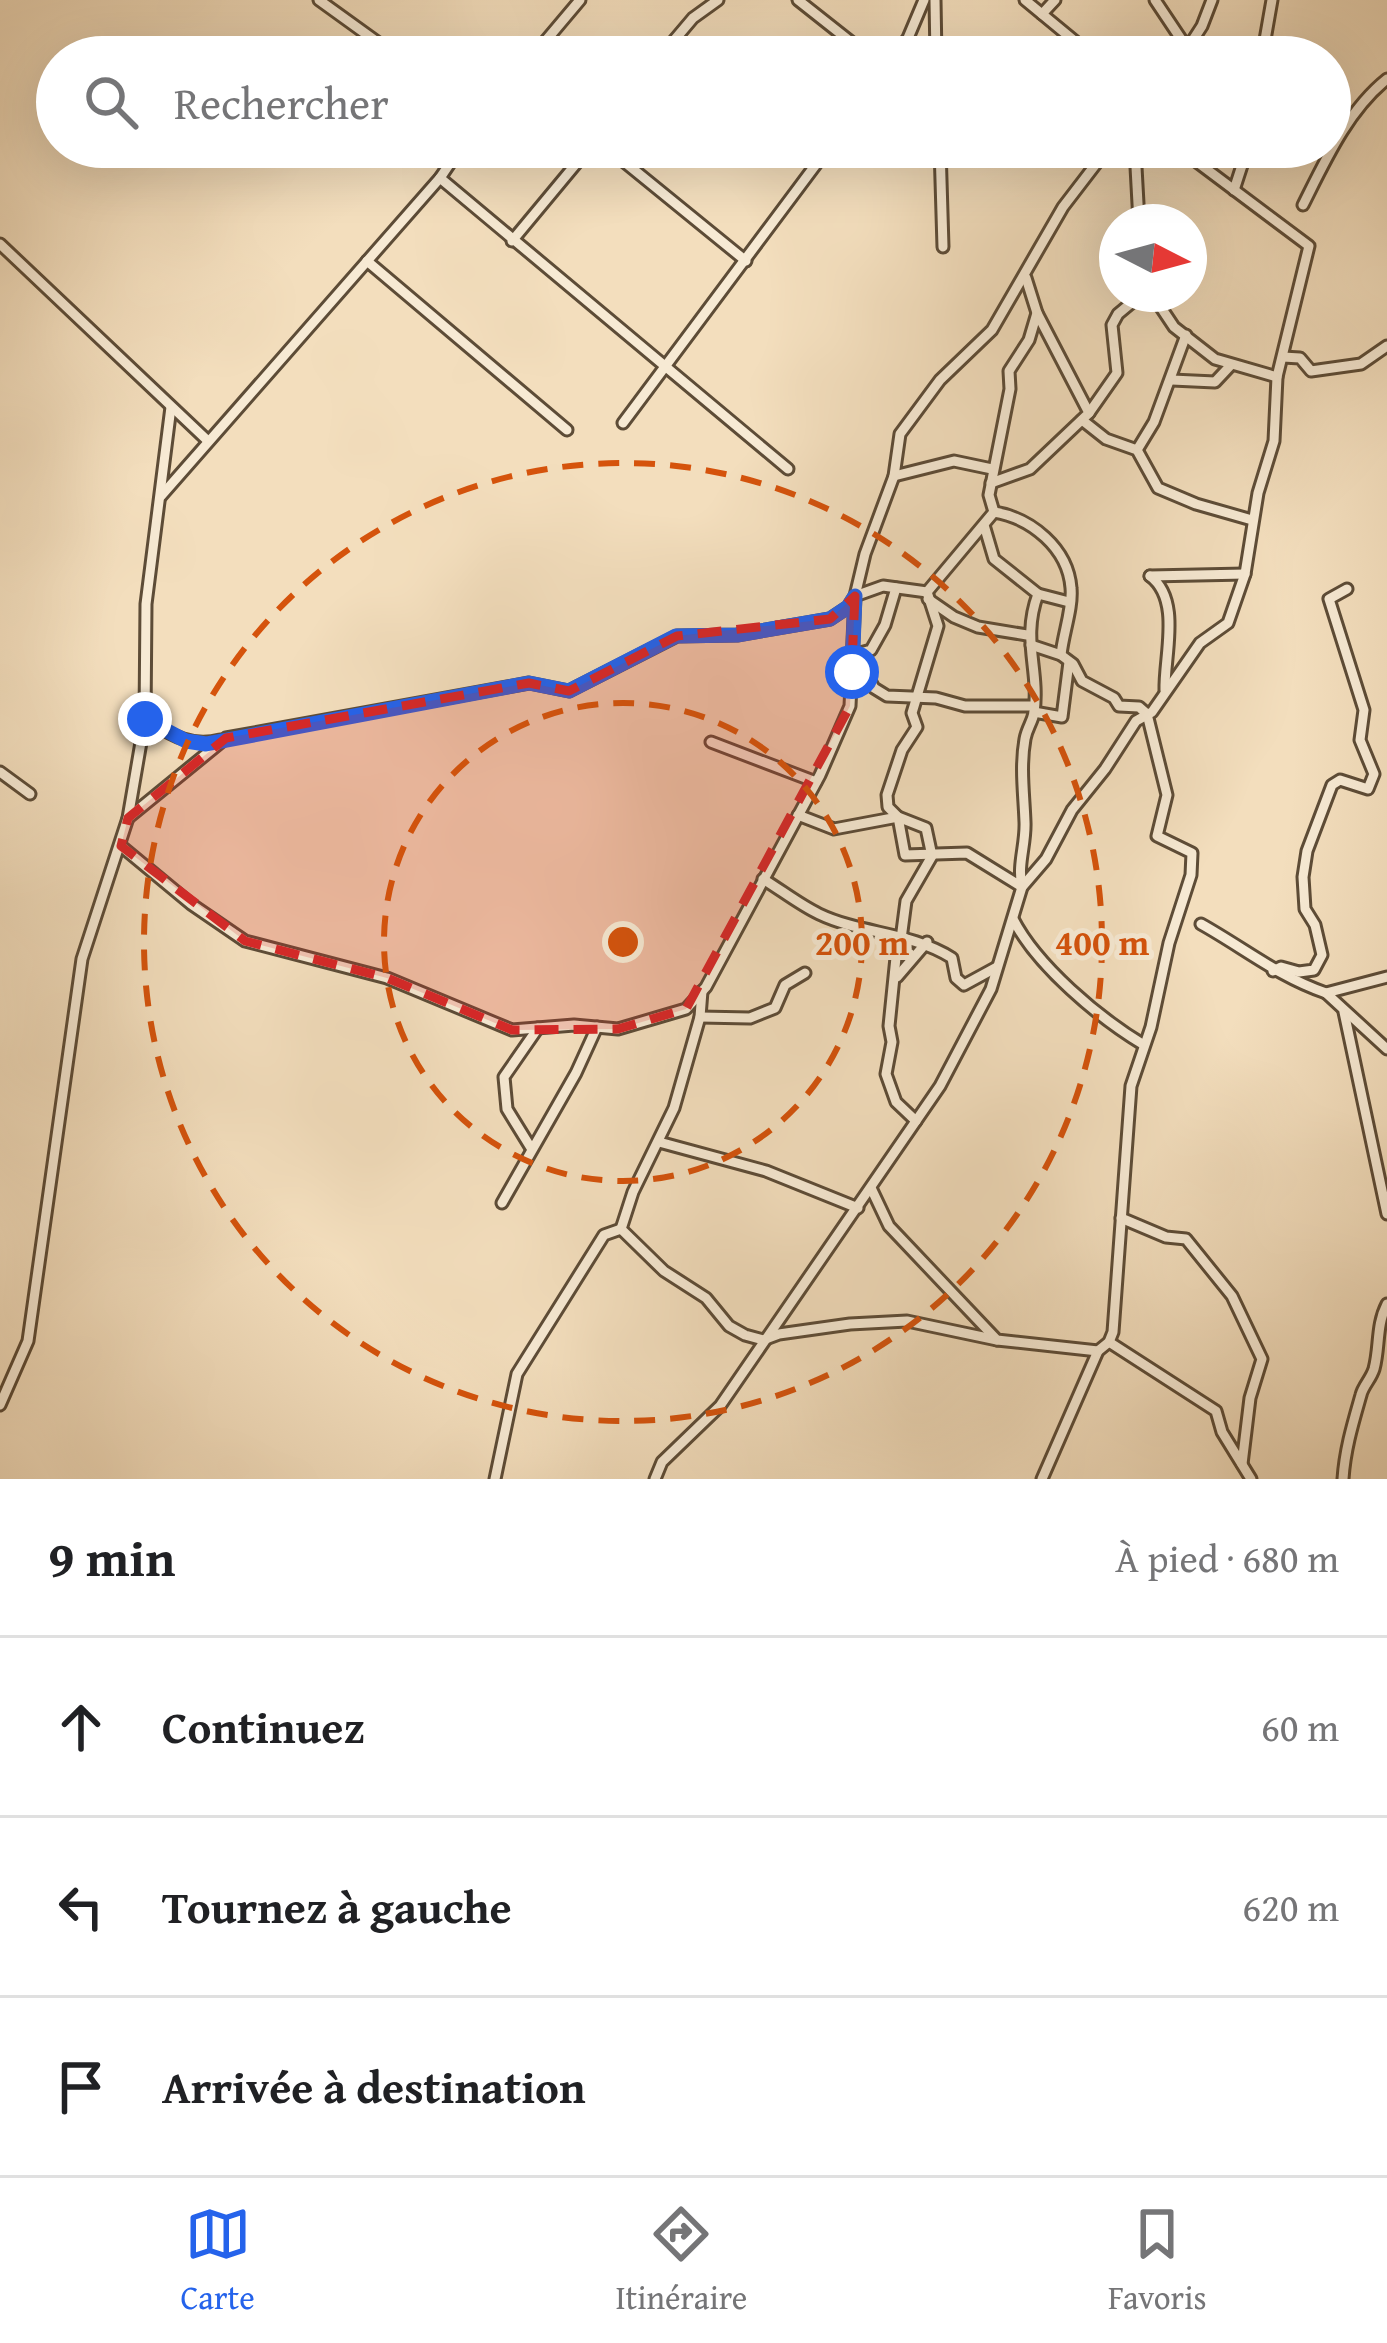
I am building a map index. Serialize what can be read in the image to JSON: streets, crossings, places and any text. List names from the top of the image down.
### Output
{
  "north": "right",
  "page": {
    "search": "Rechercher",
    "heading": ["9 min", "À pied · 680 m"],
    "list": [
      ["Continuez", "60 m"],
      ["Tournez à gauche", "620 m"],
      "Arrivée à destination"
    ],
    "nav": ["Carte", "Itinéraire", "Favoris"]
  },
  "rings": ["200 m", "400 m"]
}
